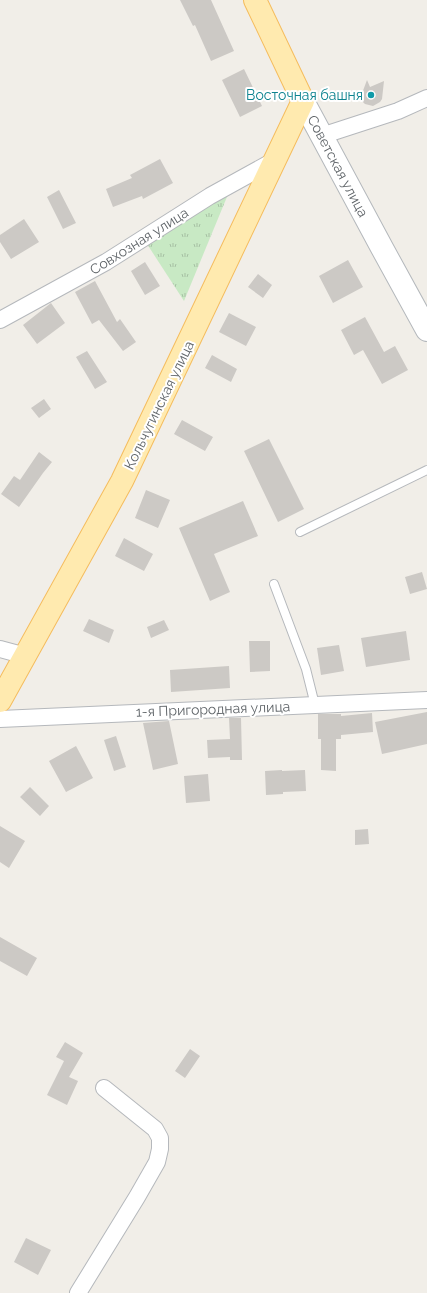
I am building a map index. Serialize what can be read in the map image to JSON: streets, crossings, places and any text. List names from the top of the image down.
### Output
{
  "streets": {
    "main road": ["Советская улица", "Кольчугинская улица"],
    "street": ["Совхозная улица", "1-я Пригородная улица"]
  },
  "crossings": [
    ["Советская улица", "Кольчугинская улица"],
    ["Совхозная улица", "Кольчугинская улица"]
  ],
  "places": ["Восточная башня"]
}
